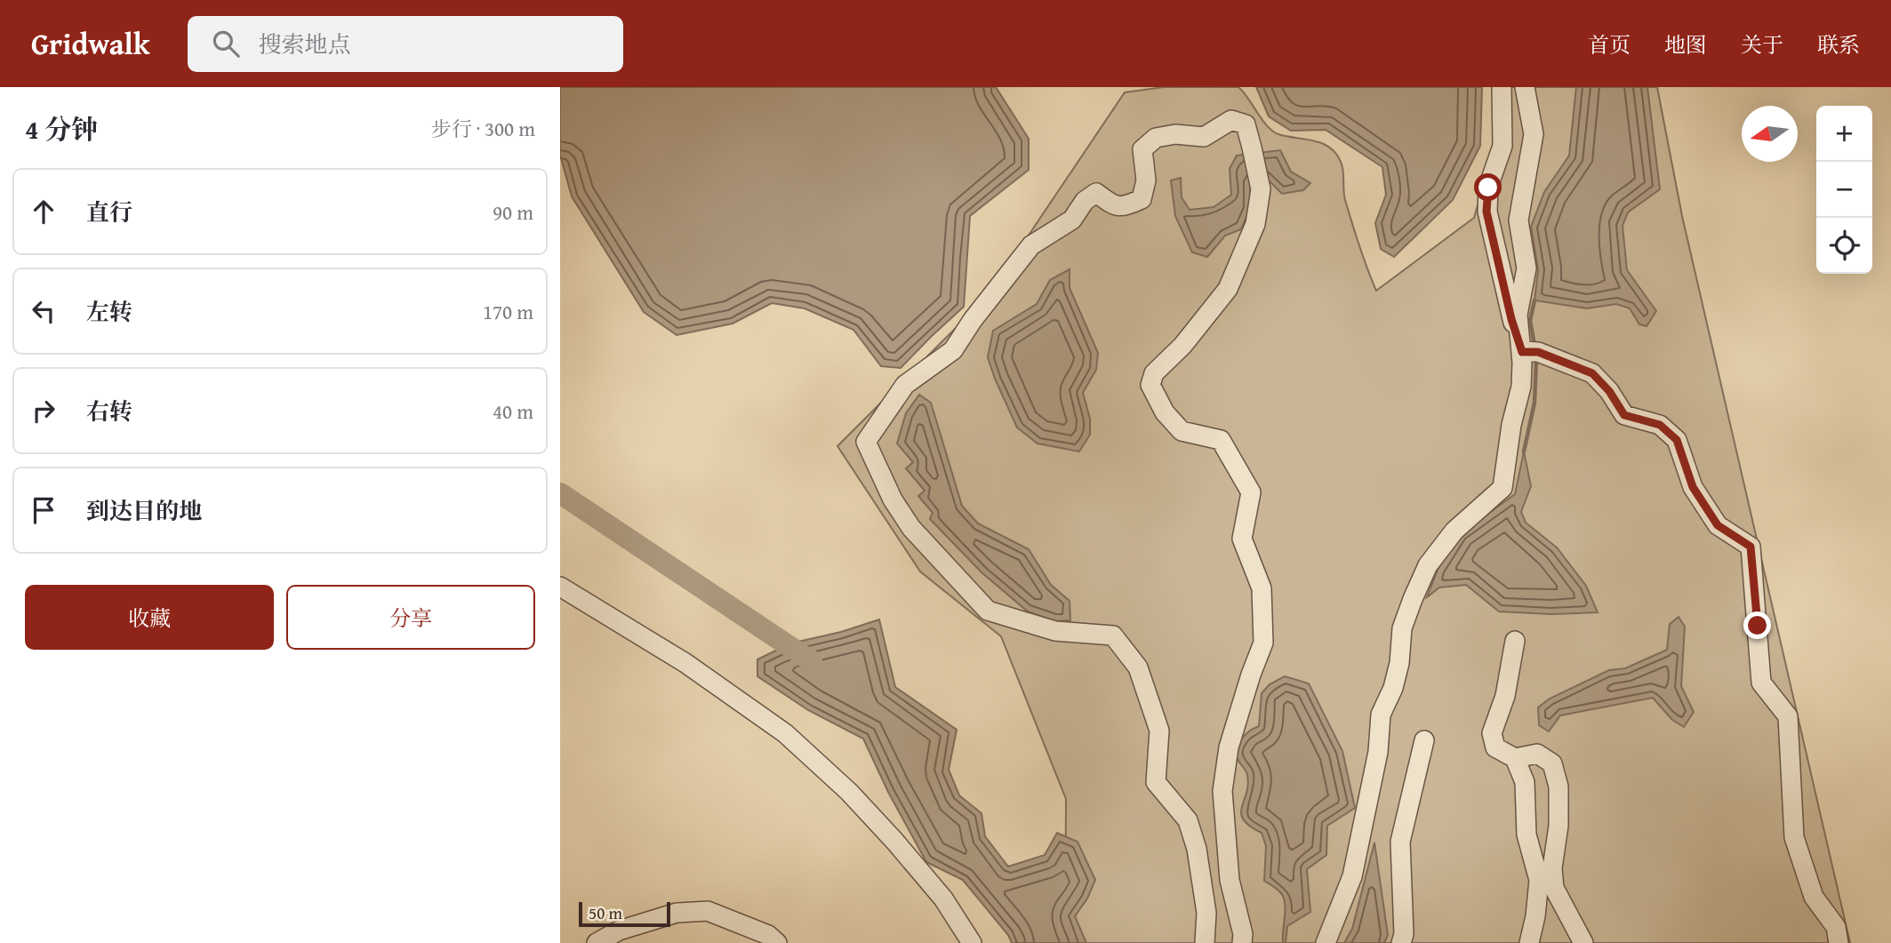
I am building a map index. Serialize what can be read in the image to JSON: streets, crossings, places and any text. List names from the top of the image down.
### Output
{
  "scale_bar": "50 m",
  "north": "left",
  "page": {
    "header": "Gridwalk",
    "search": "搜索地点",
    "nav": [
      "首页",
      "地图",
      "关于",
      "联系"
    ],
    "heading": ["4 分钟", "步行 · 300 m"],
    "map_buttons": ["+", "−"],
    "list": [
      ["直行", "90 m"],
      ["左转", "170 m"],
      ["右转", "40 m"],
      "到达目的地"
    ],
    "buttons": ["收藏", "分享"],
    "scale": "50 m"
  }
}
